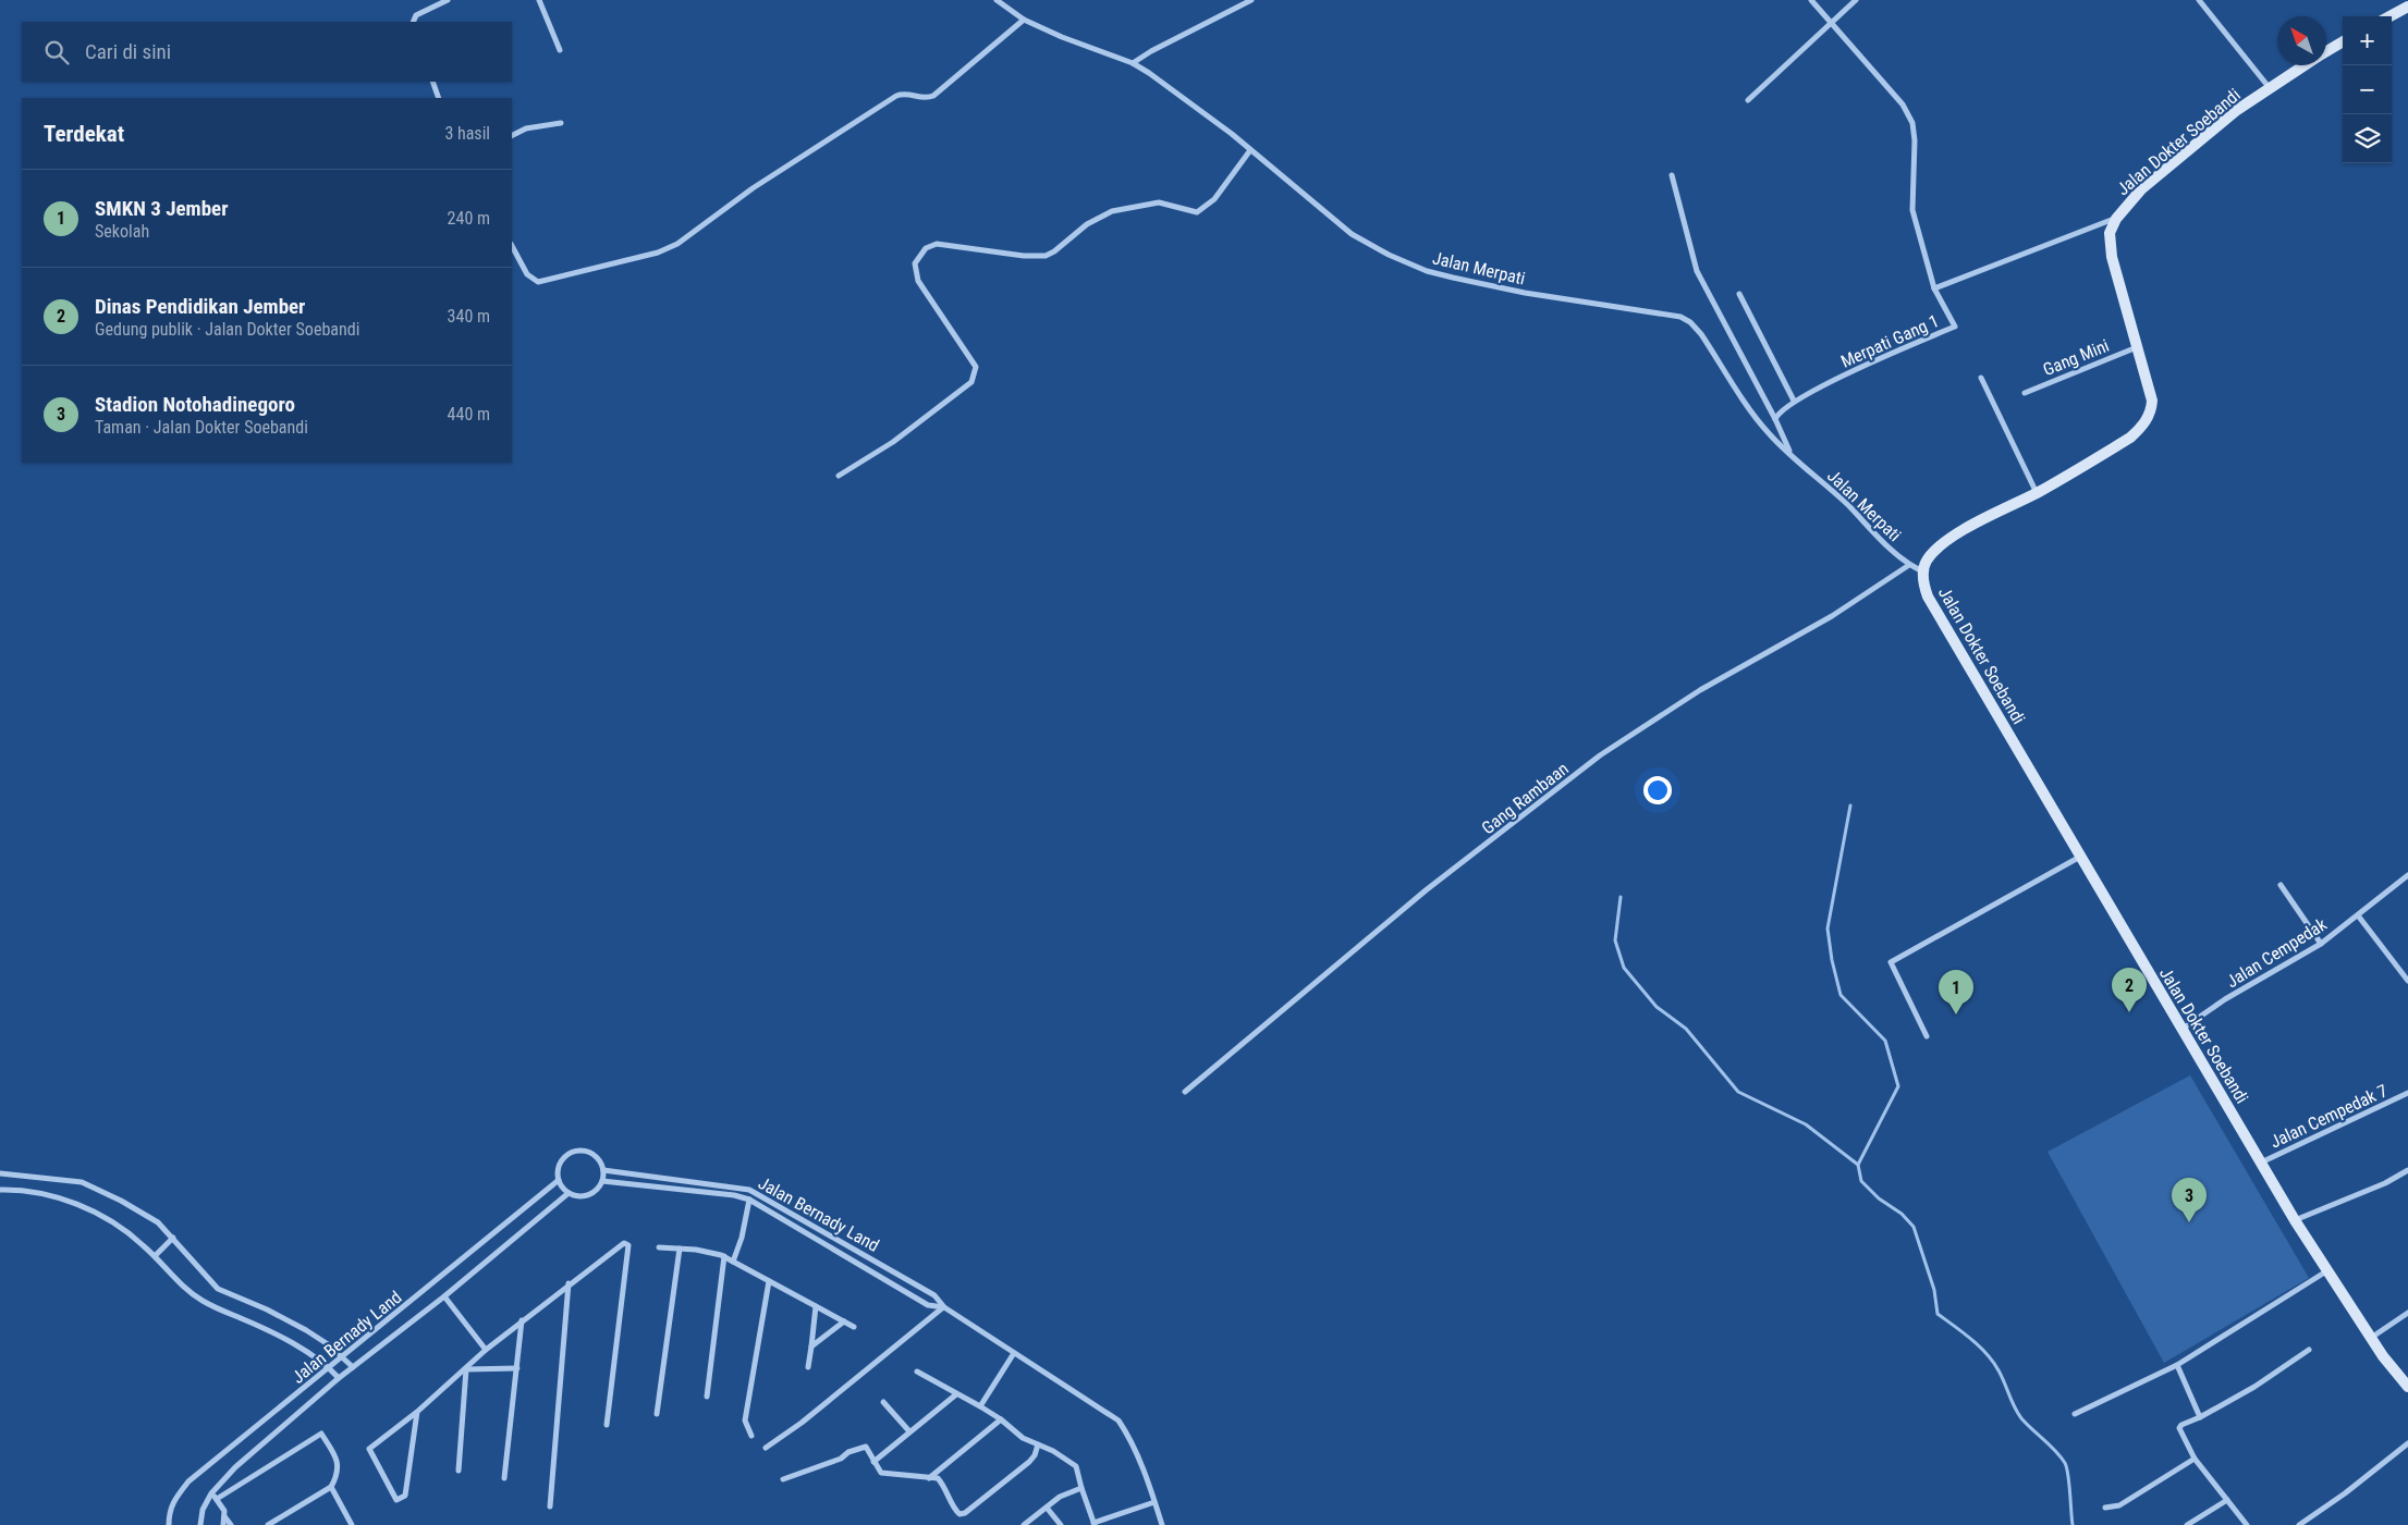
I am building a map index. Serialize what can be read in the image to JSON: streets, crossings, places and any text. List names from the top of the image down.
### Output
{
  "streets": {
    "main road": ["Jalan Dokter Soebandi"],
    "street": [
      "Jalan Merpati",
      "Merpati Gang 1",
      "Gang Mini",
      "Gang Rambaan",
      "Jalan Cempedak",
      "Jalan Cempedak 7",
      "Jalan Bernady Land"
    ]
  },
  "crossings": [
    ["Jalan Dokter Soebandi", "Jalan Merpati"],
    ["Jalan Dokter Soebandi", "Gang Mini"],
    ["Jalan Dokter Soebandi", "Jalan Cempedak"],
    ["Jalan Dokter Soebandi", "Jalan Cempedak 7"],
    ["Jalan Merpati", "Gang Rambaan"]
  ],
  "north": "top left",
  "page": {
    "map_buttons": ["+", "−"],
    "search": "Cari di sini",
    "heading": ["Terdekat", "3 hasil"],
    "list": [
      {
        "mark": "1",
        "name": "SMKN 3 Jember",
        "note": "Sekolah",
        "value": "240 m"
      },
      {
        "mark": "2",
        "name": "Dinas Pendidikan Jember",
        "note": "Gedung publik · Jalan Dokter Soebandi",
        "value": "340 m"
      },
      {
        "mark": "3",
        "name": "Stadion Notohadinegoro",
        "note": "Taman · Jalan Dokter Soebandi",
        "value": "440 m"
      }
    ],
    "pins": ["2", "1", "3"]
  }
}
